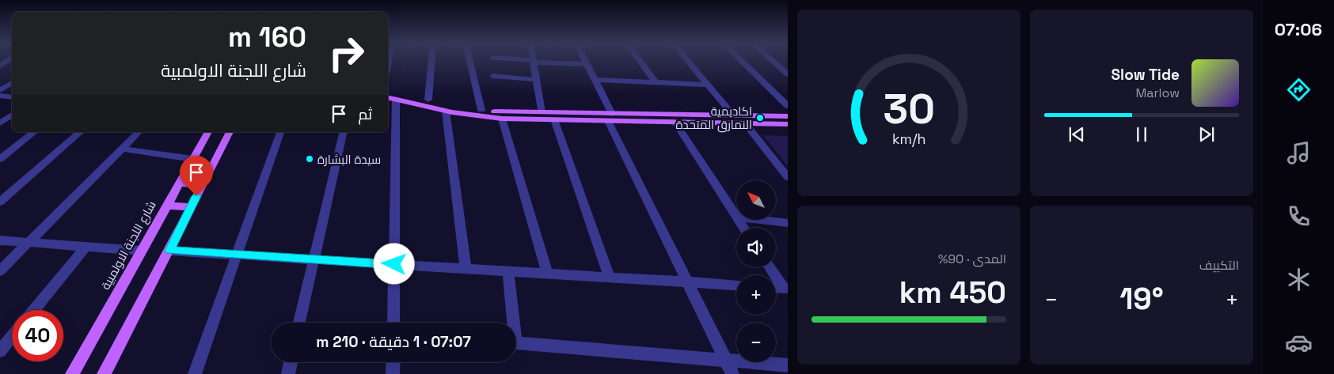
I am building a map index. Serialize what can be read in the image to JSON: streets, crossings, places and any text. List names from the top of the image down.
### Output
{
  "streets": {
    "main road": ["شارع اللجنة الاولمبية"]
  },
  "places": ["اكاديمية النمارق المتحدة", "سيدة البشارة"],
  "north": "top left",
  "page": {
    "tabs": "07:06",
    "turn": ["160 m", "شارع اللجنة الاولمبية"],
    "song": ["Slow Tide", "Marlow"],
    "then": "ثم",
    "map_buttons": ["+", "−"],
    "tile": [
      "التكييف",
      ["المدى · 90%", "450 km"]
    ],
    "heat": ["−", "19°", "+"],
    "limit": "40",
    "trip": "07:07 · 1 دقيقة · 210 m",
    "gauge": ["30", "km/h"]
  }
}
